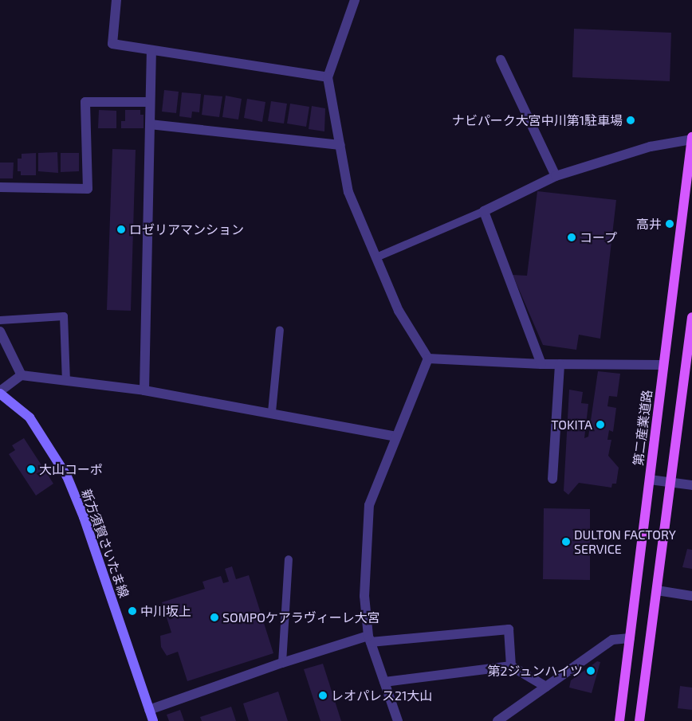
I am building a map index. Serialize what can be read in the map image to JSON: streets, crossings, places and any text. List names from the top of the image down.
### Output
{
  "streets": {
    "main road": ["第二産業道路", "新方須賀さいたま線"]
  },
  "places": [
    "ナビパーク大宮中川第1駐車場",
    "高井",
    "ロゼリアマンション",
    "コープ",
    "TOKITA",
    "大山コーポ",
    "DULTON FACTORY SERVICE",
    "中川坂上",
    "SOMPOケアラヴィーレ大宮",
    "第2ジュンハイツ",
    "レオパレス21大山"
  ]
}
